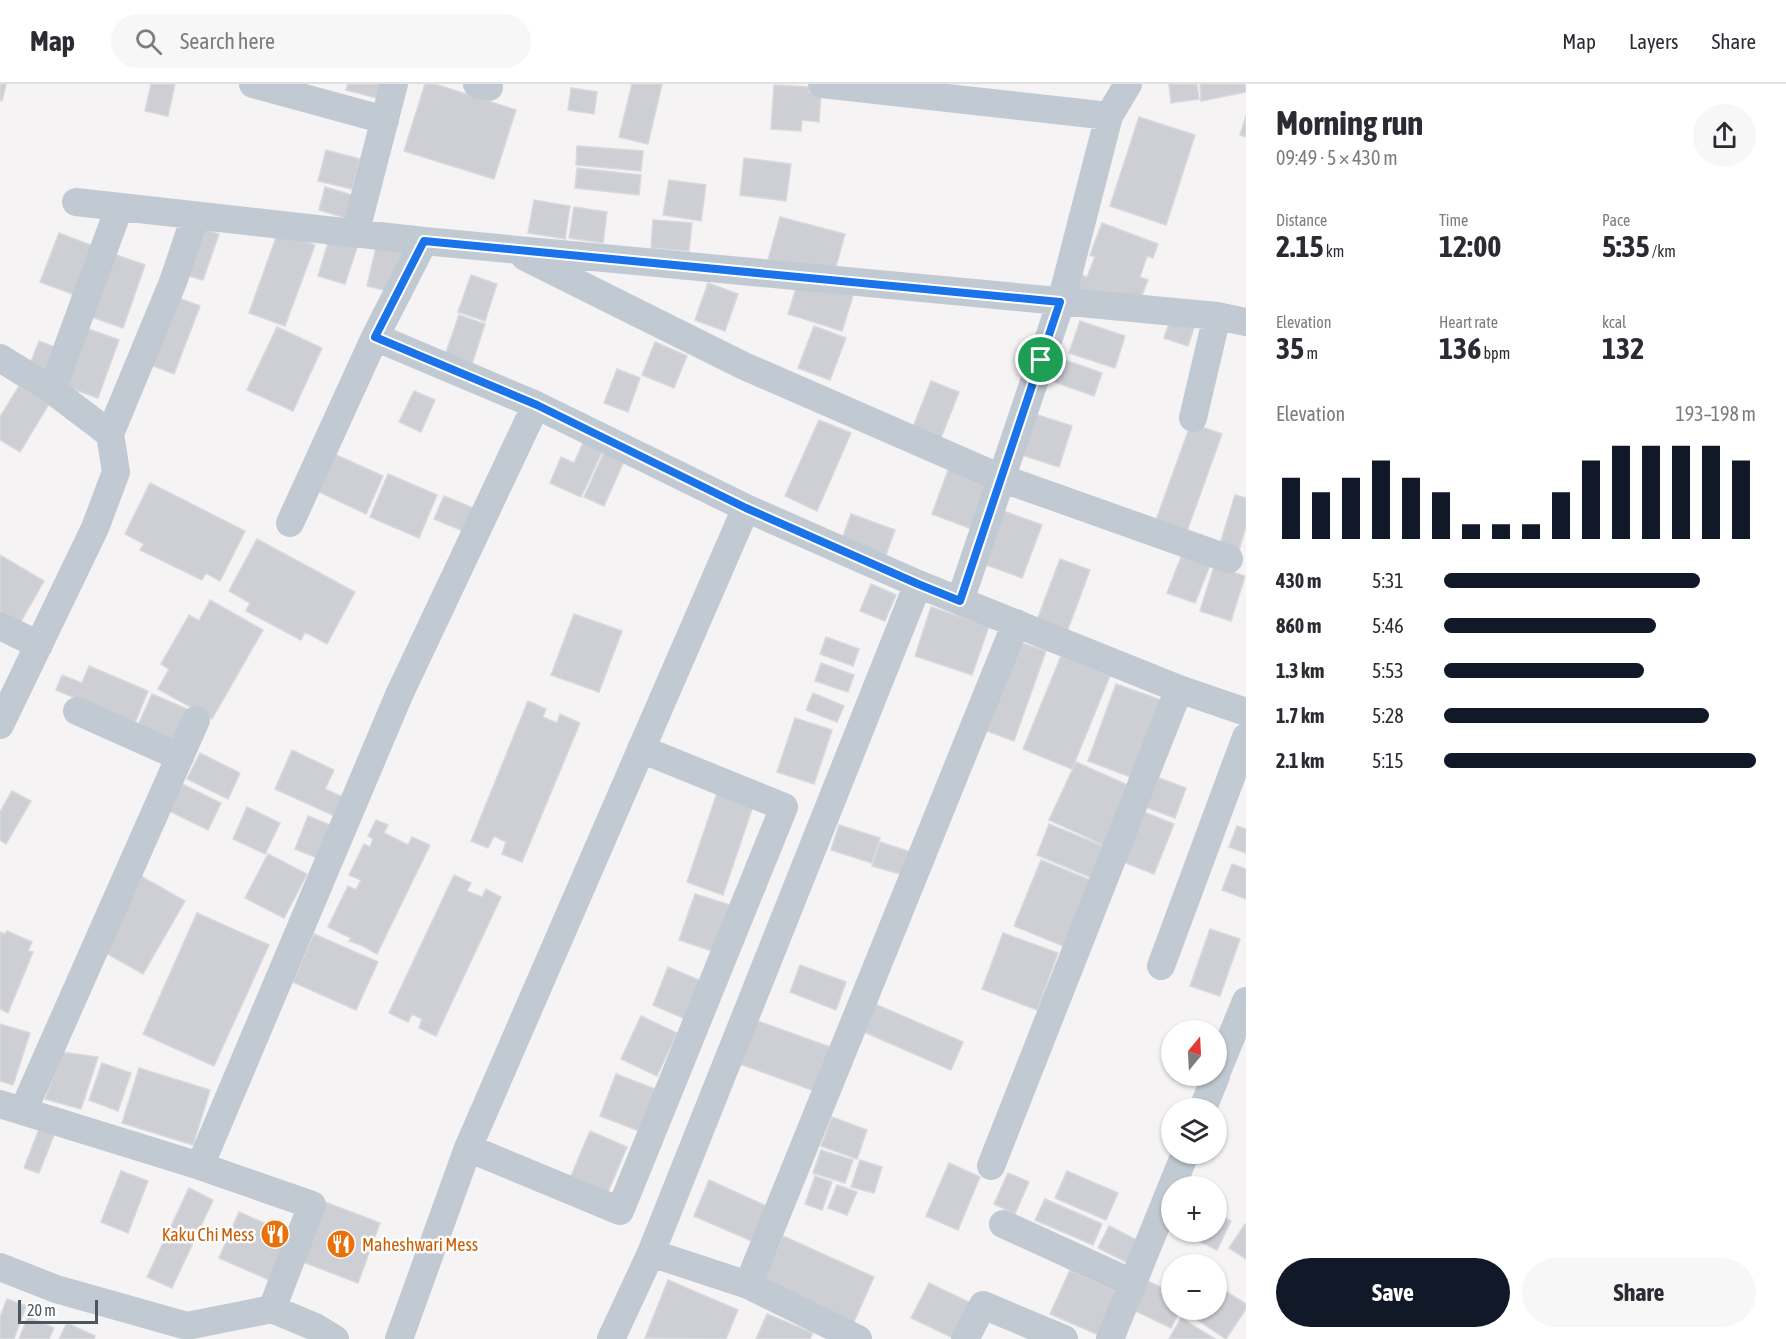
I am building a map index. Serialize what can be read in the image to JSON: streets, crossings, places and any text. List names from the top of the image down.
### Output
{
  "places": {
    "restaurant": ["Kaku Chi Mess", "Maheshwari Mess"]
  },
  "scale_bar": "20 m",
  "north": "top",
  "page": {
    "header": "Map",
    "search": "Search here",
    "nav": ["Map", "Layers", "Share"],
    "heading": ["Morning run", "09:49 · 5 × 430 m"],
    "stats": [
      ["Distance", "2.15 km"],
      ["Time", "12:00"],
      ["Pace", "5:35 /km"],
      ["Elevation", "35 m"],
      ["Heart rate", "136 bpm"],
      ["kcal", "132"]
    ],
    "chart": ["Elevation", "193–198 m"],
    "list": [
      {
        "name": "430 m",
        "note": "5:31"
      },
      {
        "name": "860 m",
        "note": "5:46"
      },
      {
        "name": "1.3 km",
        "note": "5:53"
      },
      {
        "name": "1.7 km",
        "note": "5:28"
      },
      {
        "name": "2.1 km",
        "note": "5:15"
      }
    ],
    "map_buttons": ["+", "−"],
    "buttons": ["Save", "Share"],
    "scale": "20 m"
  }
}
